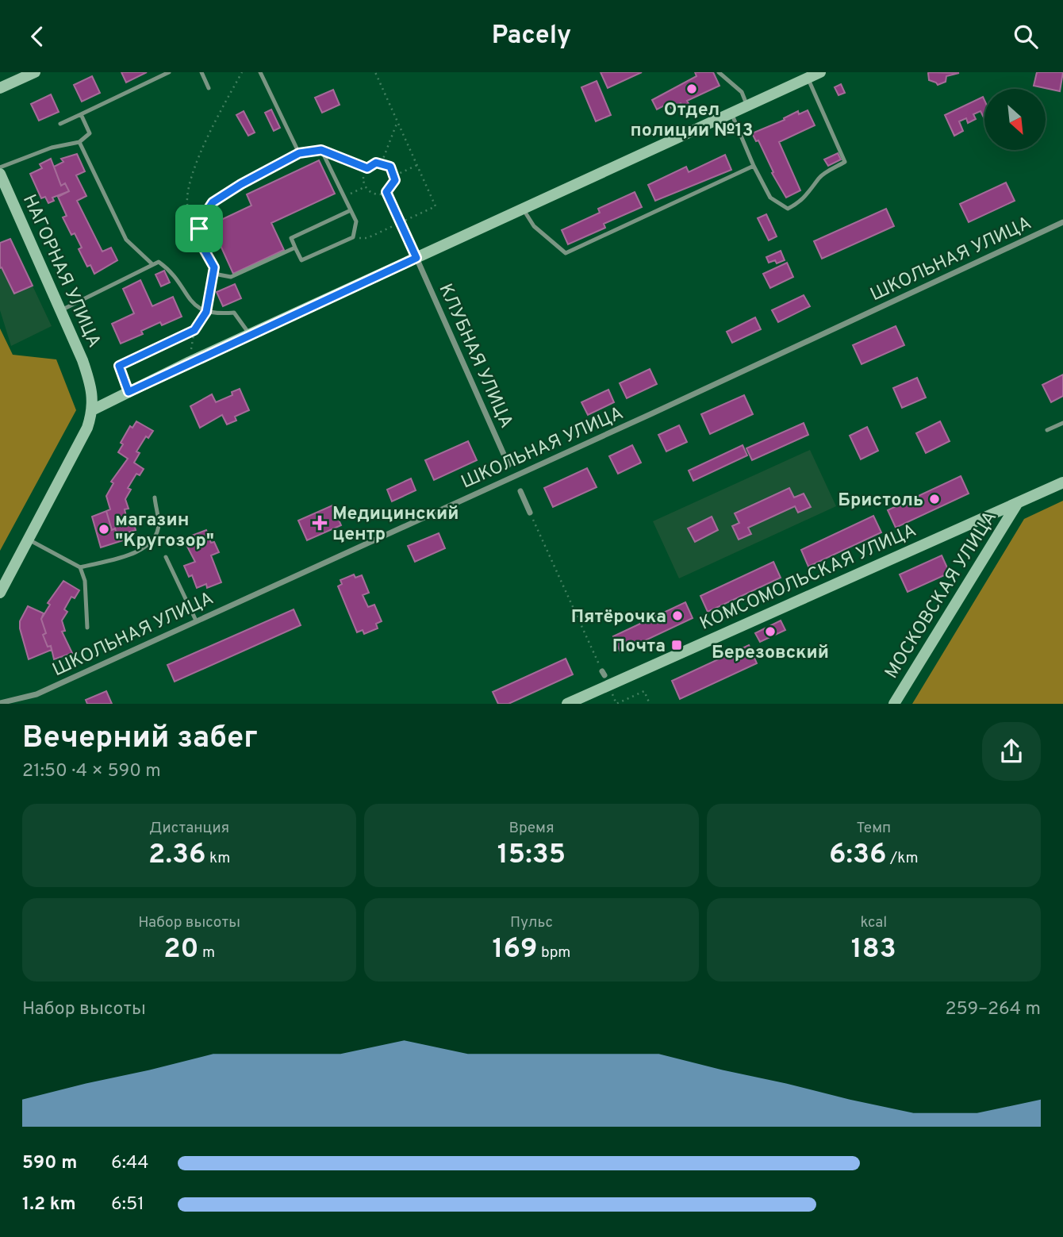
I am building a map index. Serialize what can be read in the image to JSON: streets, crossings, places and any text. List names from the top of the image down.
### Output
{
  "streets": {
    "main road": ["НАГОРНАЯ УЛИЦА", "КОМСОМОЛЬСКАЯ УЛИЦА", "МОСКОВСКАЯ УЛИЦА"],
    "street": ["ШКОЛЬНАЯ УЛИЦА", "КЛУБНАЯ УЛИЦА"]
  },
  "crossings": [
    ["КОМСОМОЛЬСКАЯ УЛИЦА", "МОСКОВСКАЯ УЛИЦА"]
  ],
  "places": {
    "other": [
      "Отдел полиции №13",
      "Бристоль",
      "магазин \"Кругозор\"",
      "Пятёрочка",
      "Березовский"
    ],
    "health": ["Медицинский центр"],
    "transit": ["Почта"]
  },
  "north": "bottom right",
  "page": {
    "header": "Pacely",
    "heading": ["Вечерний забег", "21:50 · 4 × 590 m"],
    "stats": [
      ["Дистанция", "2.36 km"],
      ["Время", "15:35"],
      ["Темп", "6:36 /km"],
      ["Набор высоты", "20 m"],
      ["Пульс", "169 bpm"],
      ["kcal", "183"]
    ],
    "chart": ["Набор высоты", "259–264 m"],
    "list": [
      {
        "name": "590 m",
        "note": "6:44"
      },
      {
        "name": "1.2 km",
        "note": "6:51"
      }
    ]
  }
}
